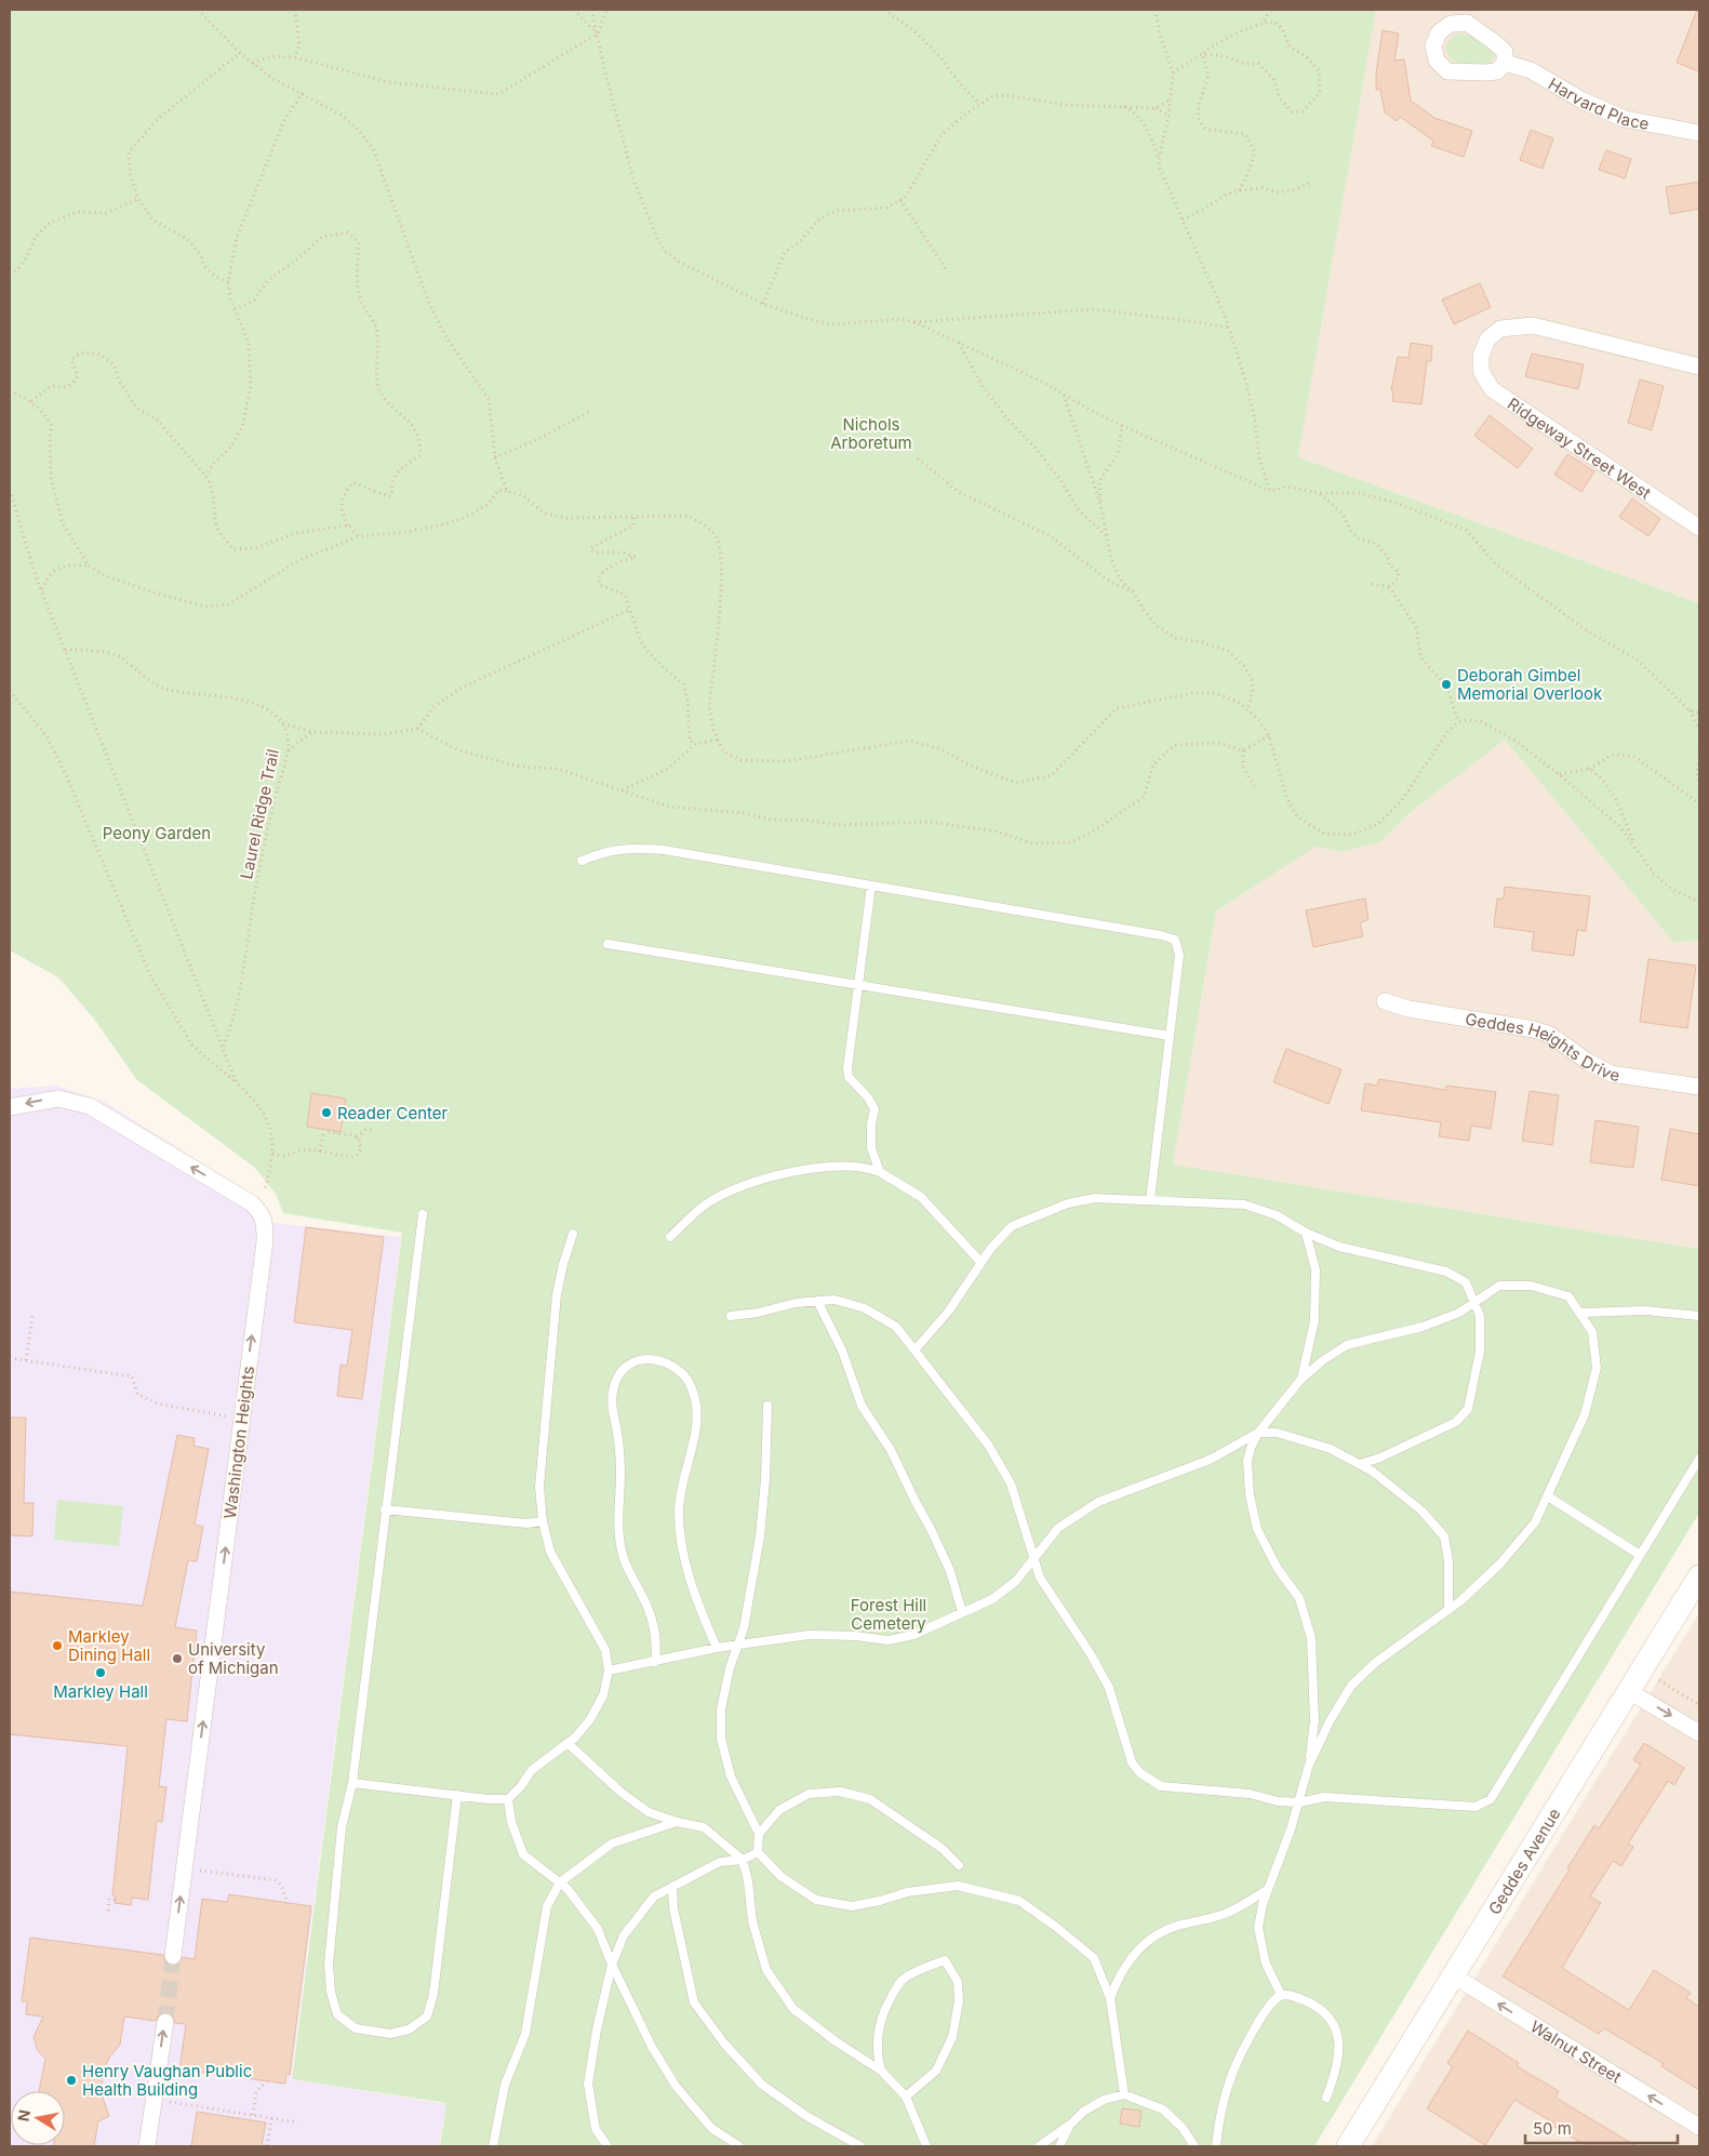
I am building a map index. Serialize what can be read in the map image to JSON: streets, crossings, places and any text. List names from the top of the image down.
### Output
{
  "streets": {
    "main road": ["Geddes Avenue"],
    "street": [
      "Harvard Place",
      "Ridgeway Street West",
      "Geddes Heights Drive",
      "Washington Heights",
      "Walnut Street"
    ],
    "path": ["Laurel Ridge Trail"]
  },
  "crossings": [
    ["Geddes Avenue", "Walnut Street"]
  ],
  "one_way": ["Washington Heights", "Walnut Street"],
  "parks": ["Nichols Arboretum", "Peony Garden", "Forest Hill Cemetery"],
  "places": [
    "Deborah Gimbel Memorial Overlook",
    "Reader Center",
    "Markley Dining Hall",
    "University of Michigan",
    "Markley Hall",
    "Henry Vaughan Public Health Building"
  ],
  "scale_bar": "50 m",
  "north": "left"
}
